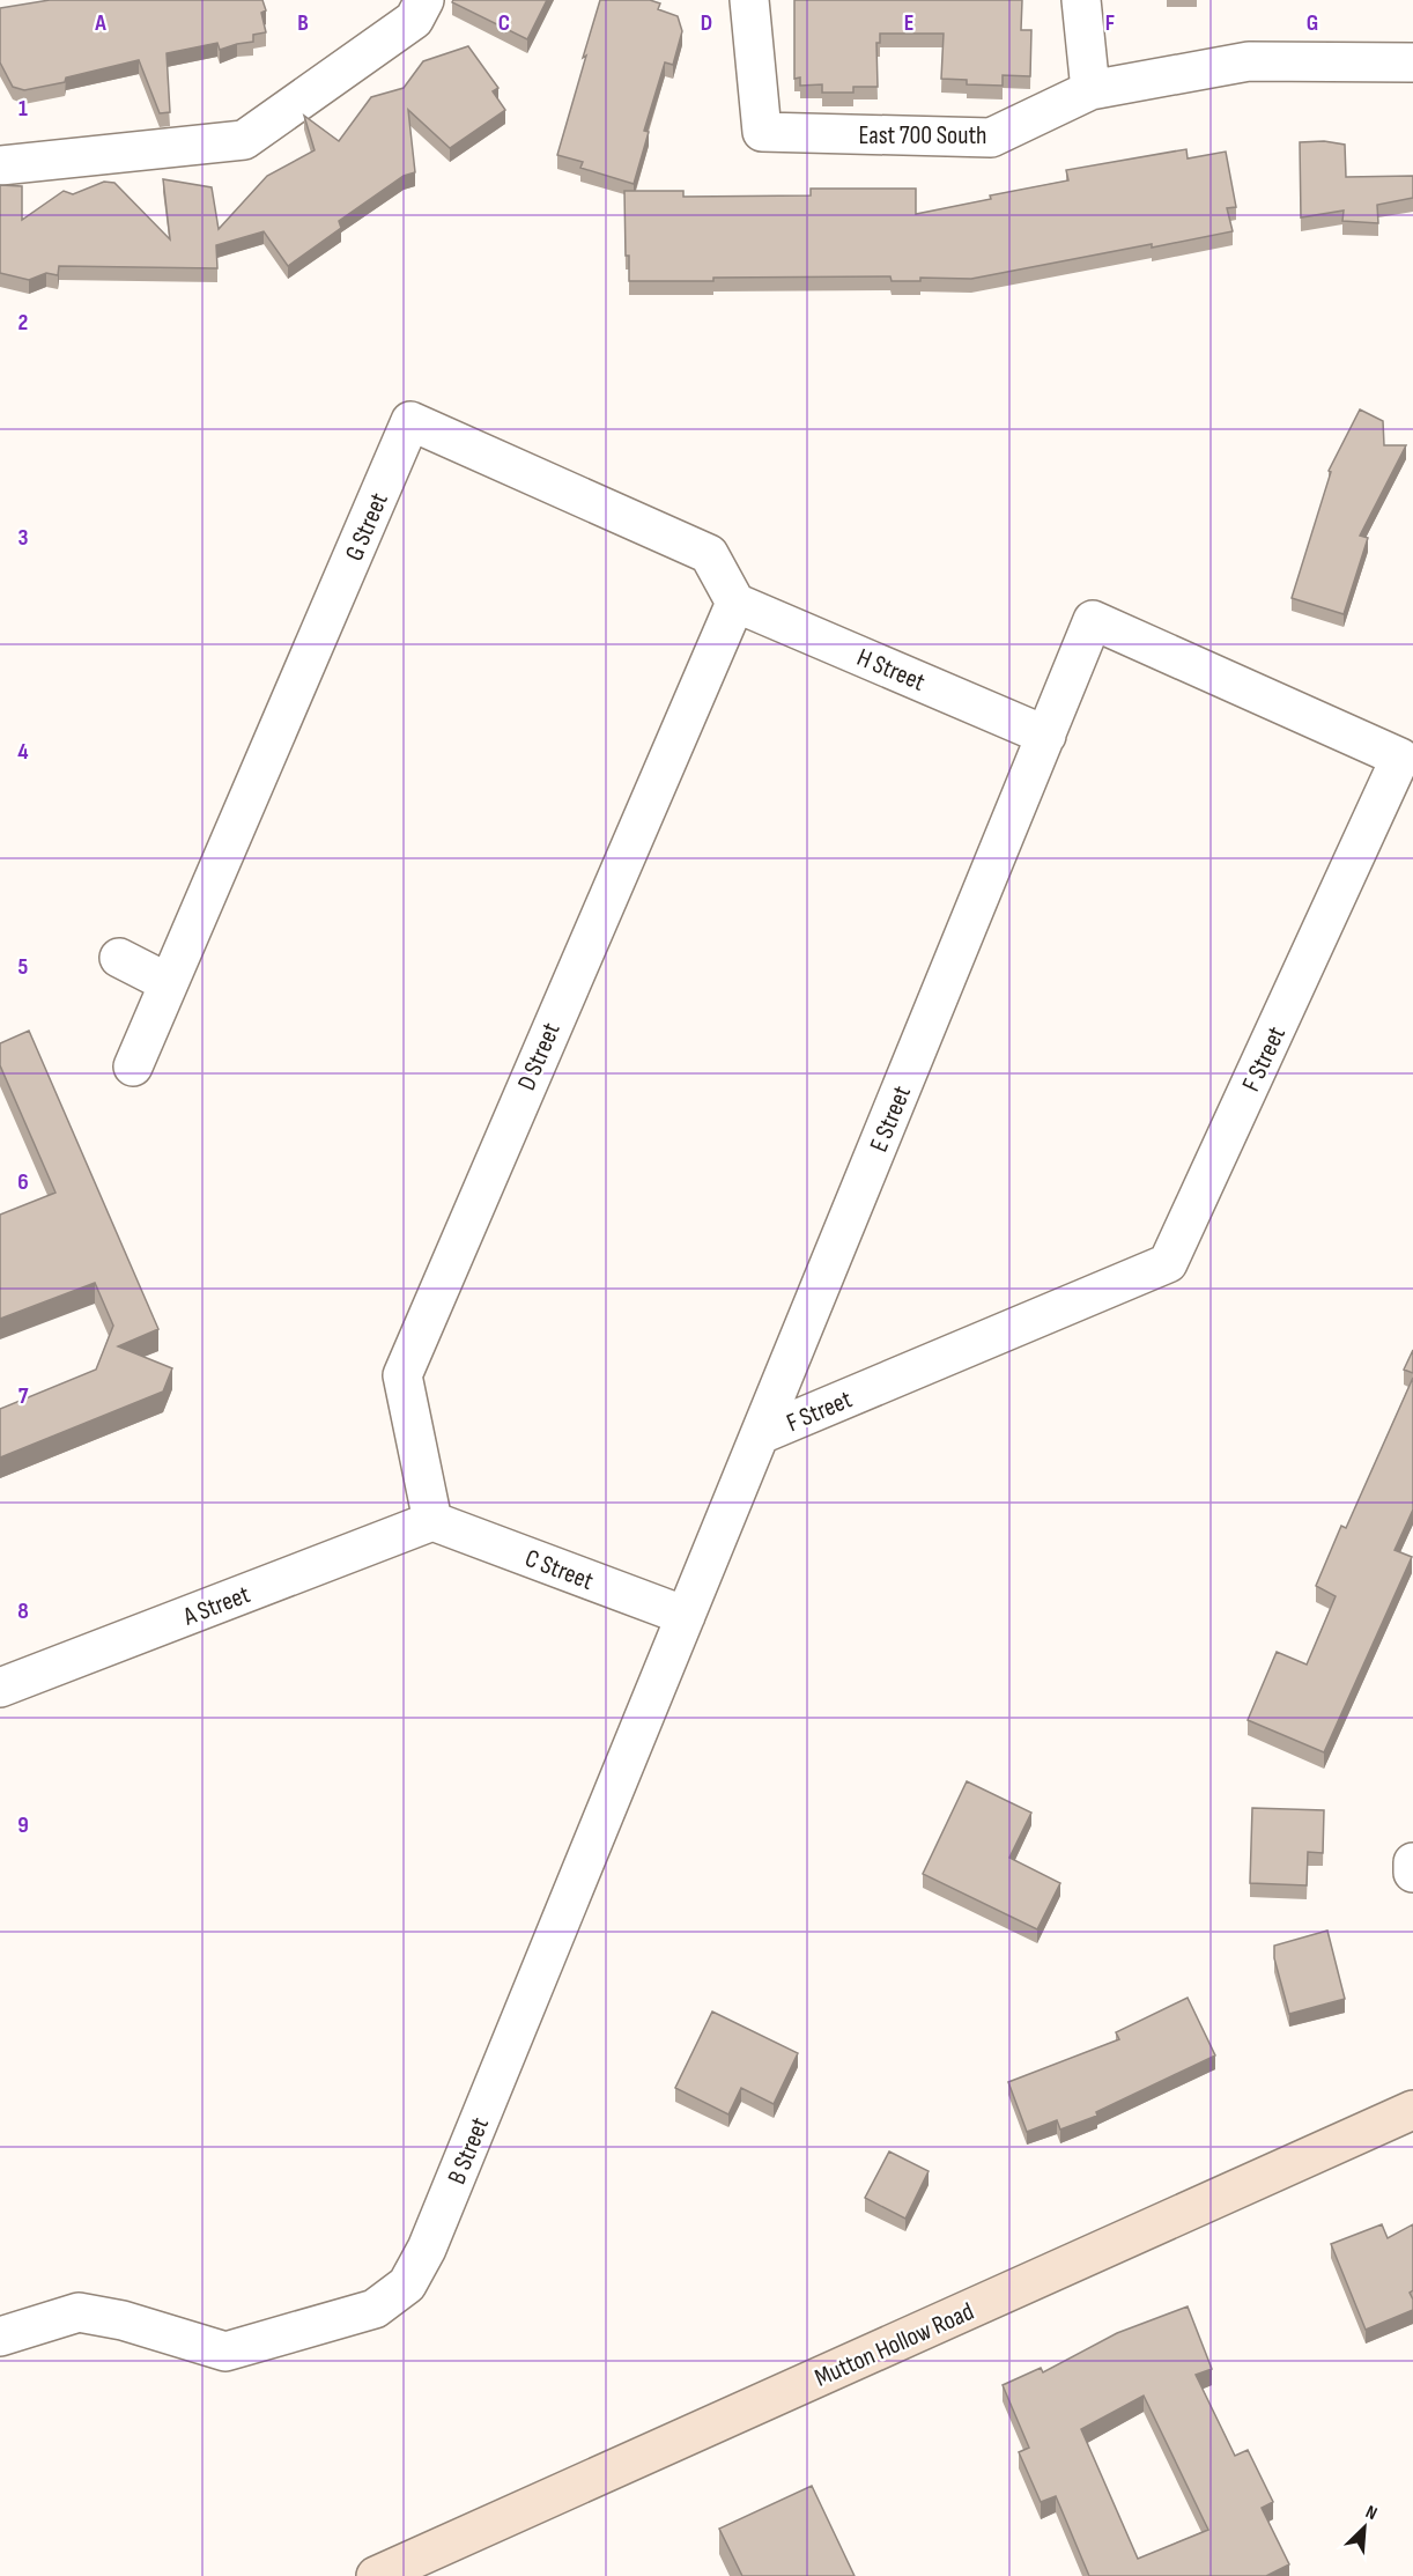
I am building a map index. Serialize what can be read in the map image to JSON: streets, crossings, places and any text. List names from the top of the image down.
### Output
{
  "streets": {
    "street": [
      "East 700 South",
      "G Street",
      "H Street",
      "D Street",
      "F Street",
      "E Street",
      "C Street",
      "A Street",
      "B Street",
      "Mutton Hollow Road"
    ]
  },
  "crossings": [
    ["G Street", "H Street"],
    ["G Street", "D Street"],
    ["H Street", "D Street"],
    ["H Street", "E Street"],
    ["D Street", "C Street"],
    ["D Street", "A Street"],
    ["F Street", "E Street"],
    ["E Street", "C Street"],
    ["E Street", "B Street"],
    ["C Street", "A Street"],
    ["C Street", "B Street"]
  ],
  "north": "top right",
  "grid": {
    "columns": [
      "A",
      "B",
      "C",
      "D",
      "E",
      "F",
      "G"
    ],
    "rows": [
      "1",
      "2",
      "3",
      "4",
      "5",
      "6",
      "7",
      "8",
      "9"
    ]
  }
}
